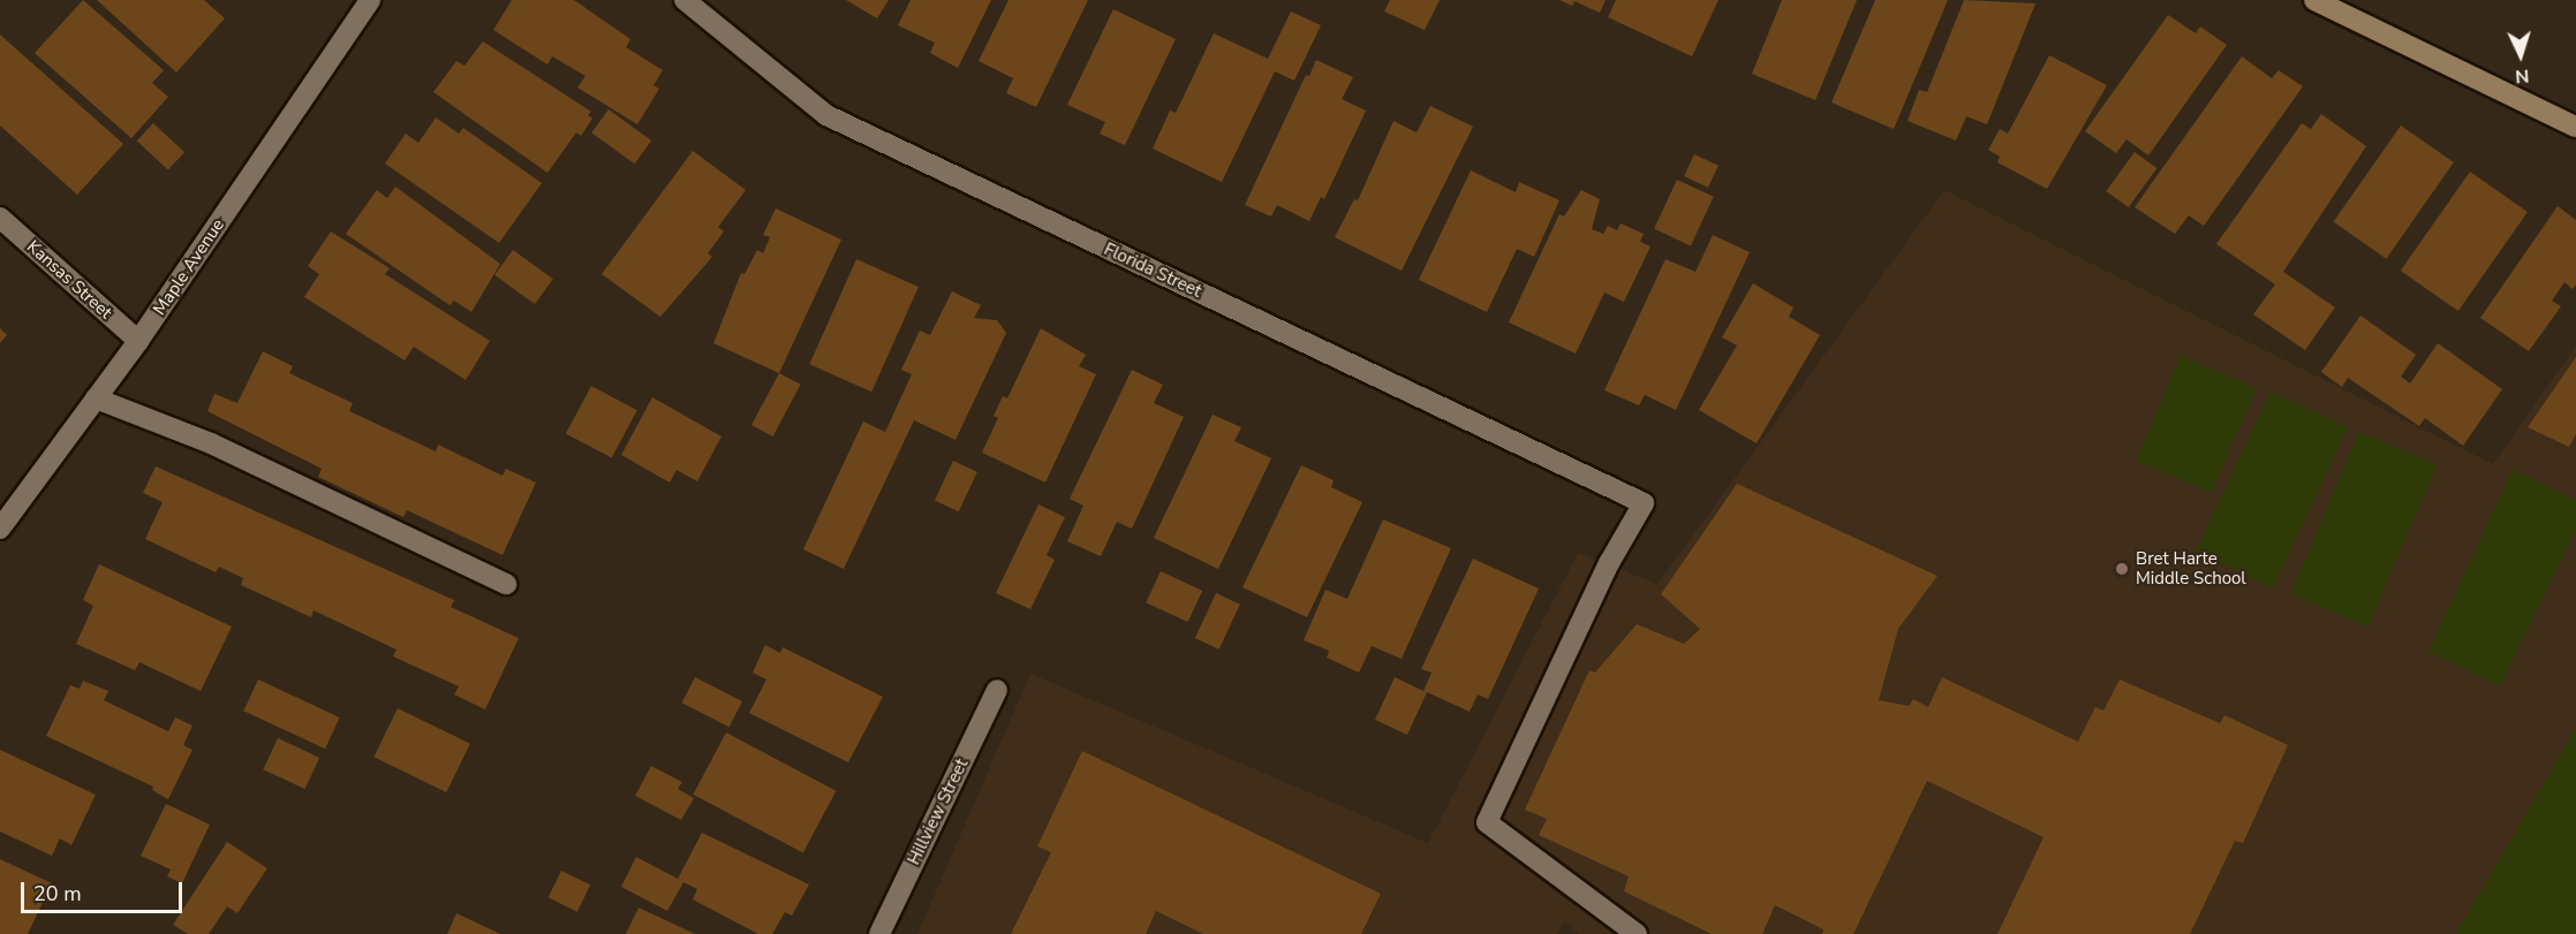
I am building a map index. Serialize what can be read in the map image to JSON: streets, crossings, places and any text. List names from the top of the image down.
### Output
{
  "streets": {
    "street": [
      "Maple Avenue",
      "Florida Street",
      "Kansas Street",
      "Hillview Street"
    ]
  },
  "crossings": [
    ["Maple Avenue", "Kansas Street"]
  ],
  "places": ["Bret Harte Middle School"],
  "scale_bar": "20 m",
  "north": "bottom"
}
